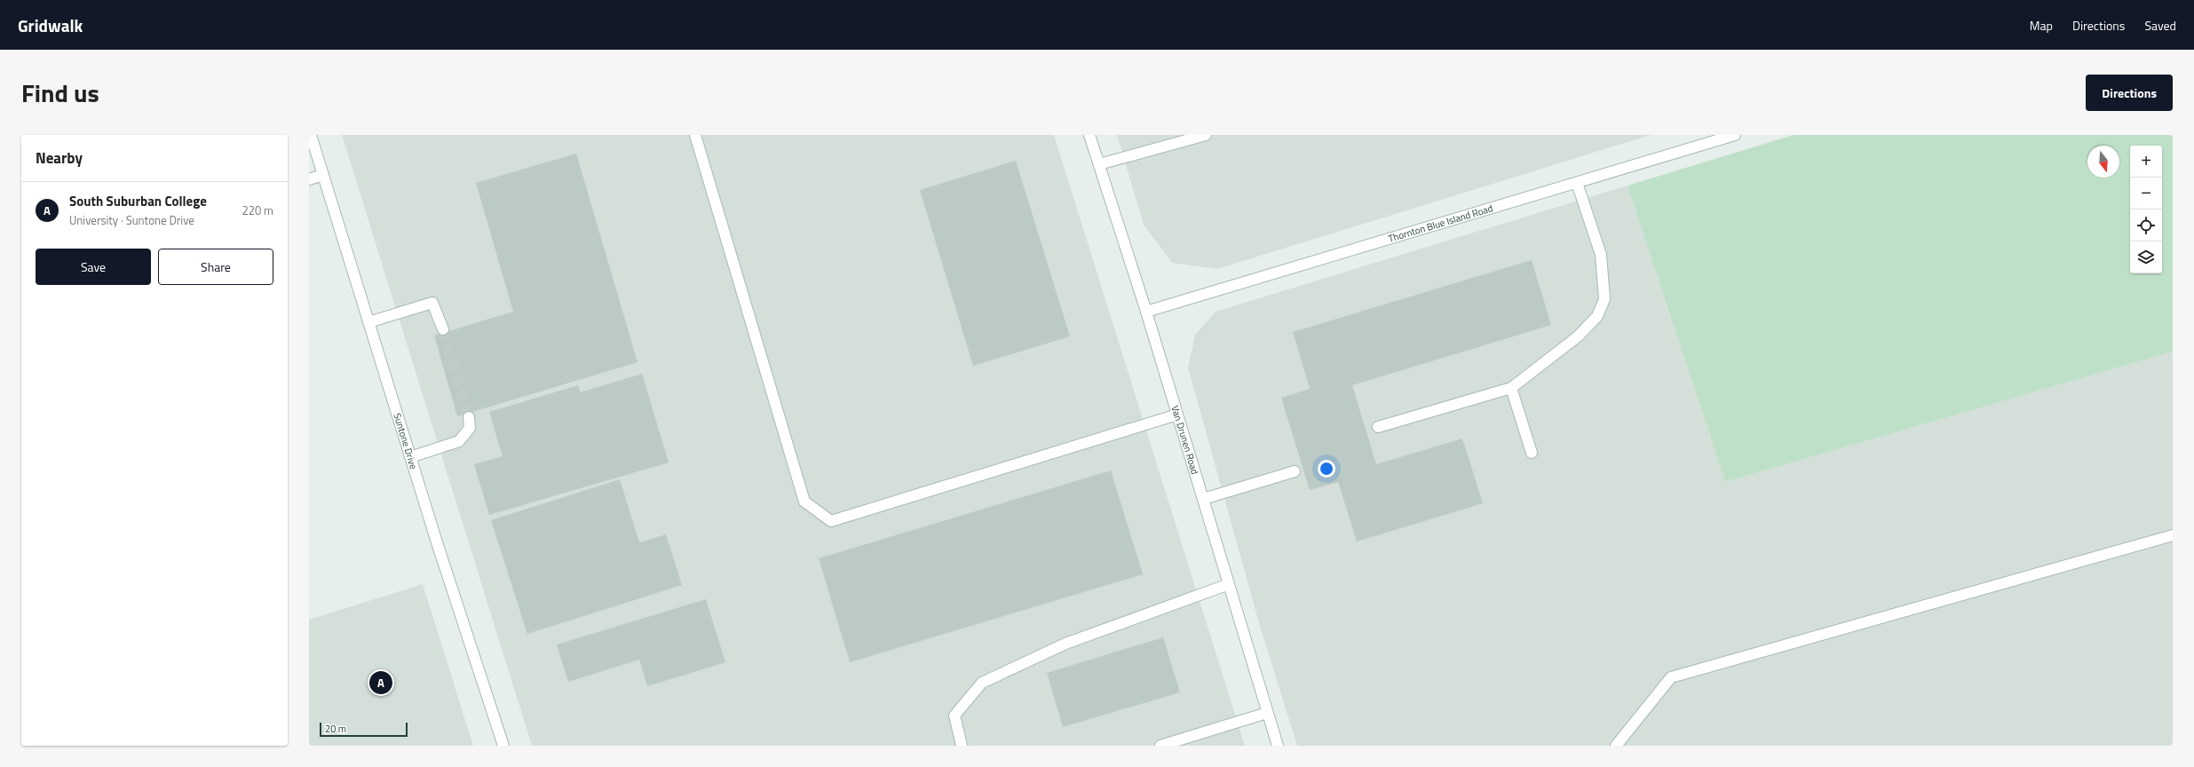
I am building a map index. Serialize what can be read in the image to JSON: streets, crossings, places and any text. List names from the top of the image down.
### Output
{
  "streets": {
    "street": ["Thornton Blue Island Road", "Van Drunen Road", "Suntone Drive"]
  },
  "crossings": [
    ["Thornton Blue Island Road", "Van Drunen Road"]
  ],
  "scale_bar": "20 m",
  "north": "bottom",
  "page": {
    "header": "Gridwalk",
    "nav": ["Map", "Directions", "Saved"],
    "title": "Find us",
    "buttons": [
      "Directions",
      ["Save", "Share"]
    ],
    "heading": "Nearby",
    "map_buttons": ["+", "−"],
    "list": [
      {
        "mark": "A",
        "name": "South Suburban College",
        "note": "University · Suntone Drive",
        "value": "220 m"
      }
    ],
    "pins": "A",
    "scale": "20 m"
  }
}
